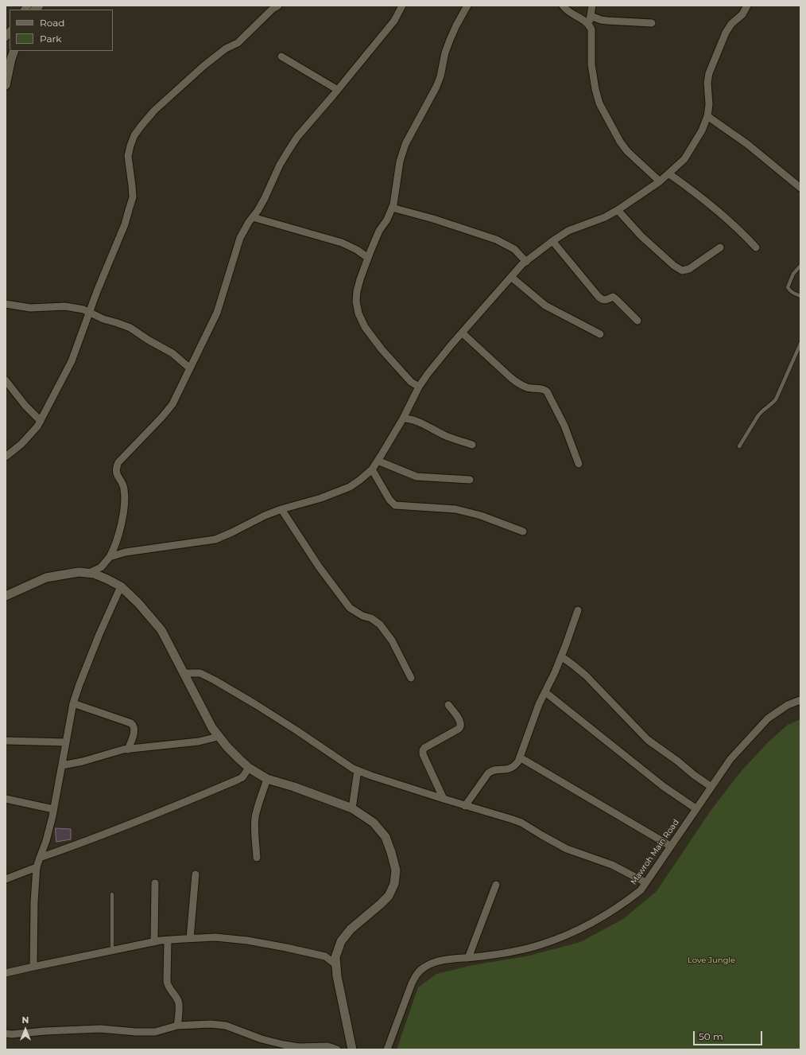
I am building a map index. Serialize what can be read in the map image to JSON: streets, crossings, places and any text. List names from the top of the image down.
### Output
{
  "streets": {
    "street": ["Mawroh Main Road"]
  },
  "parks": ["Love Jungle"],
  "legend": ["Road", "Park"],
  "scale_bar": "50 m",
  "north": "top"
}
